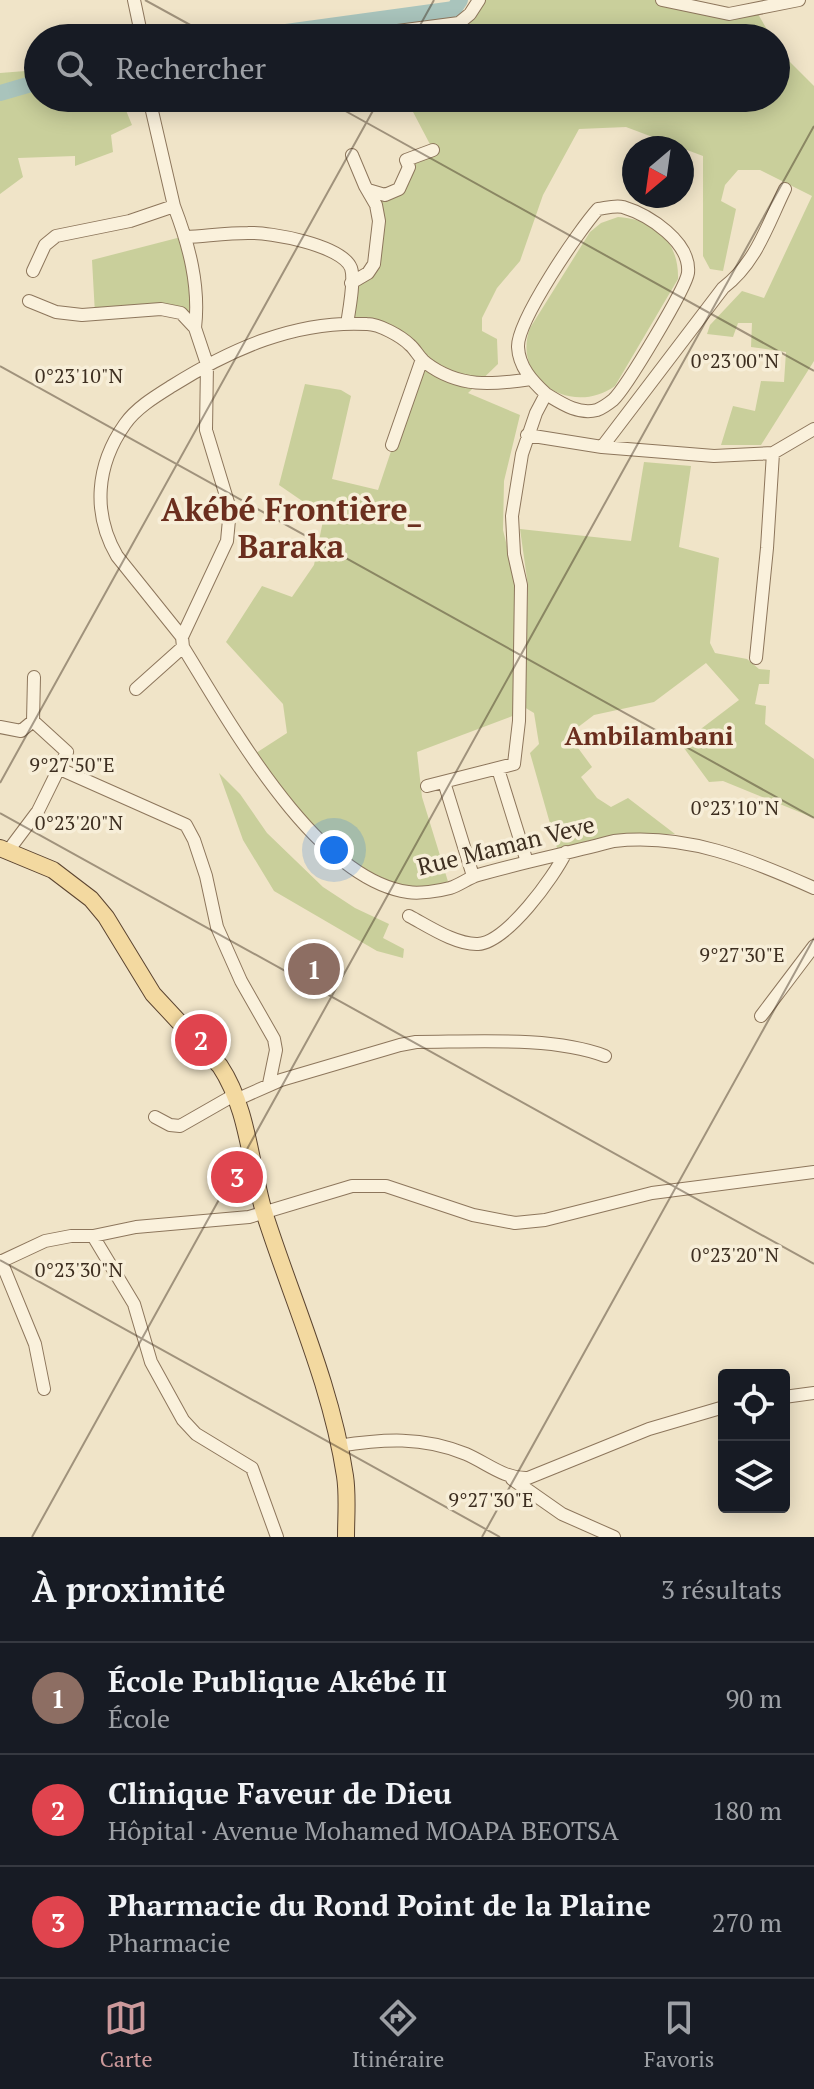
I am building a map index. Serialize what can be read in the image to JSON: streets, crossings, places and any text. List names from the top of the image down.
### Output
{
  "streets": {
    "street": ["Rue Maman Veve"]
  },
  "districts": ["Akébé Frontière_ Baraka", "Ambilambani"],
  "north": "bottom left",
  "page": {
    "search": "Rechercher",
    "pins": ["1", "2", "3"],
    "heading": ["À proximité", "3 résultats"],
    "list": [
      {
        "mark": "1",
        "name": "École Publique Akébé II",
        "note": "École",
        "value": "90 m"
      },
      {
        "mark": "2",
        "name": "Clinique Faveur de Dieu",
        "note": "Hôpital · Avenue Mohamed MOAPA BEOTSA",
        "value": "180 m"
      },
      {
        "mark": "3",
        "name": "Pharmacie du Rond Point de la Plaine",
        "note": "Pharmacie",
        "value": "270 m"
      }
    ],
    "nav": ["Carte", "Itinéraire", "Favoris"]
  },
  "coordinates": [
    "0°23'00\"N",
    "0°23'10\"N",
    "9°27'50\"E",
    "0°23'20\"N",
    "9°27'30\"E",
    "0°23'30\"N"
  ]
}
